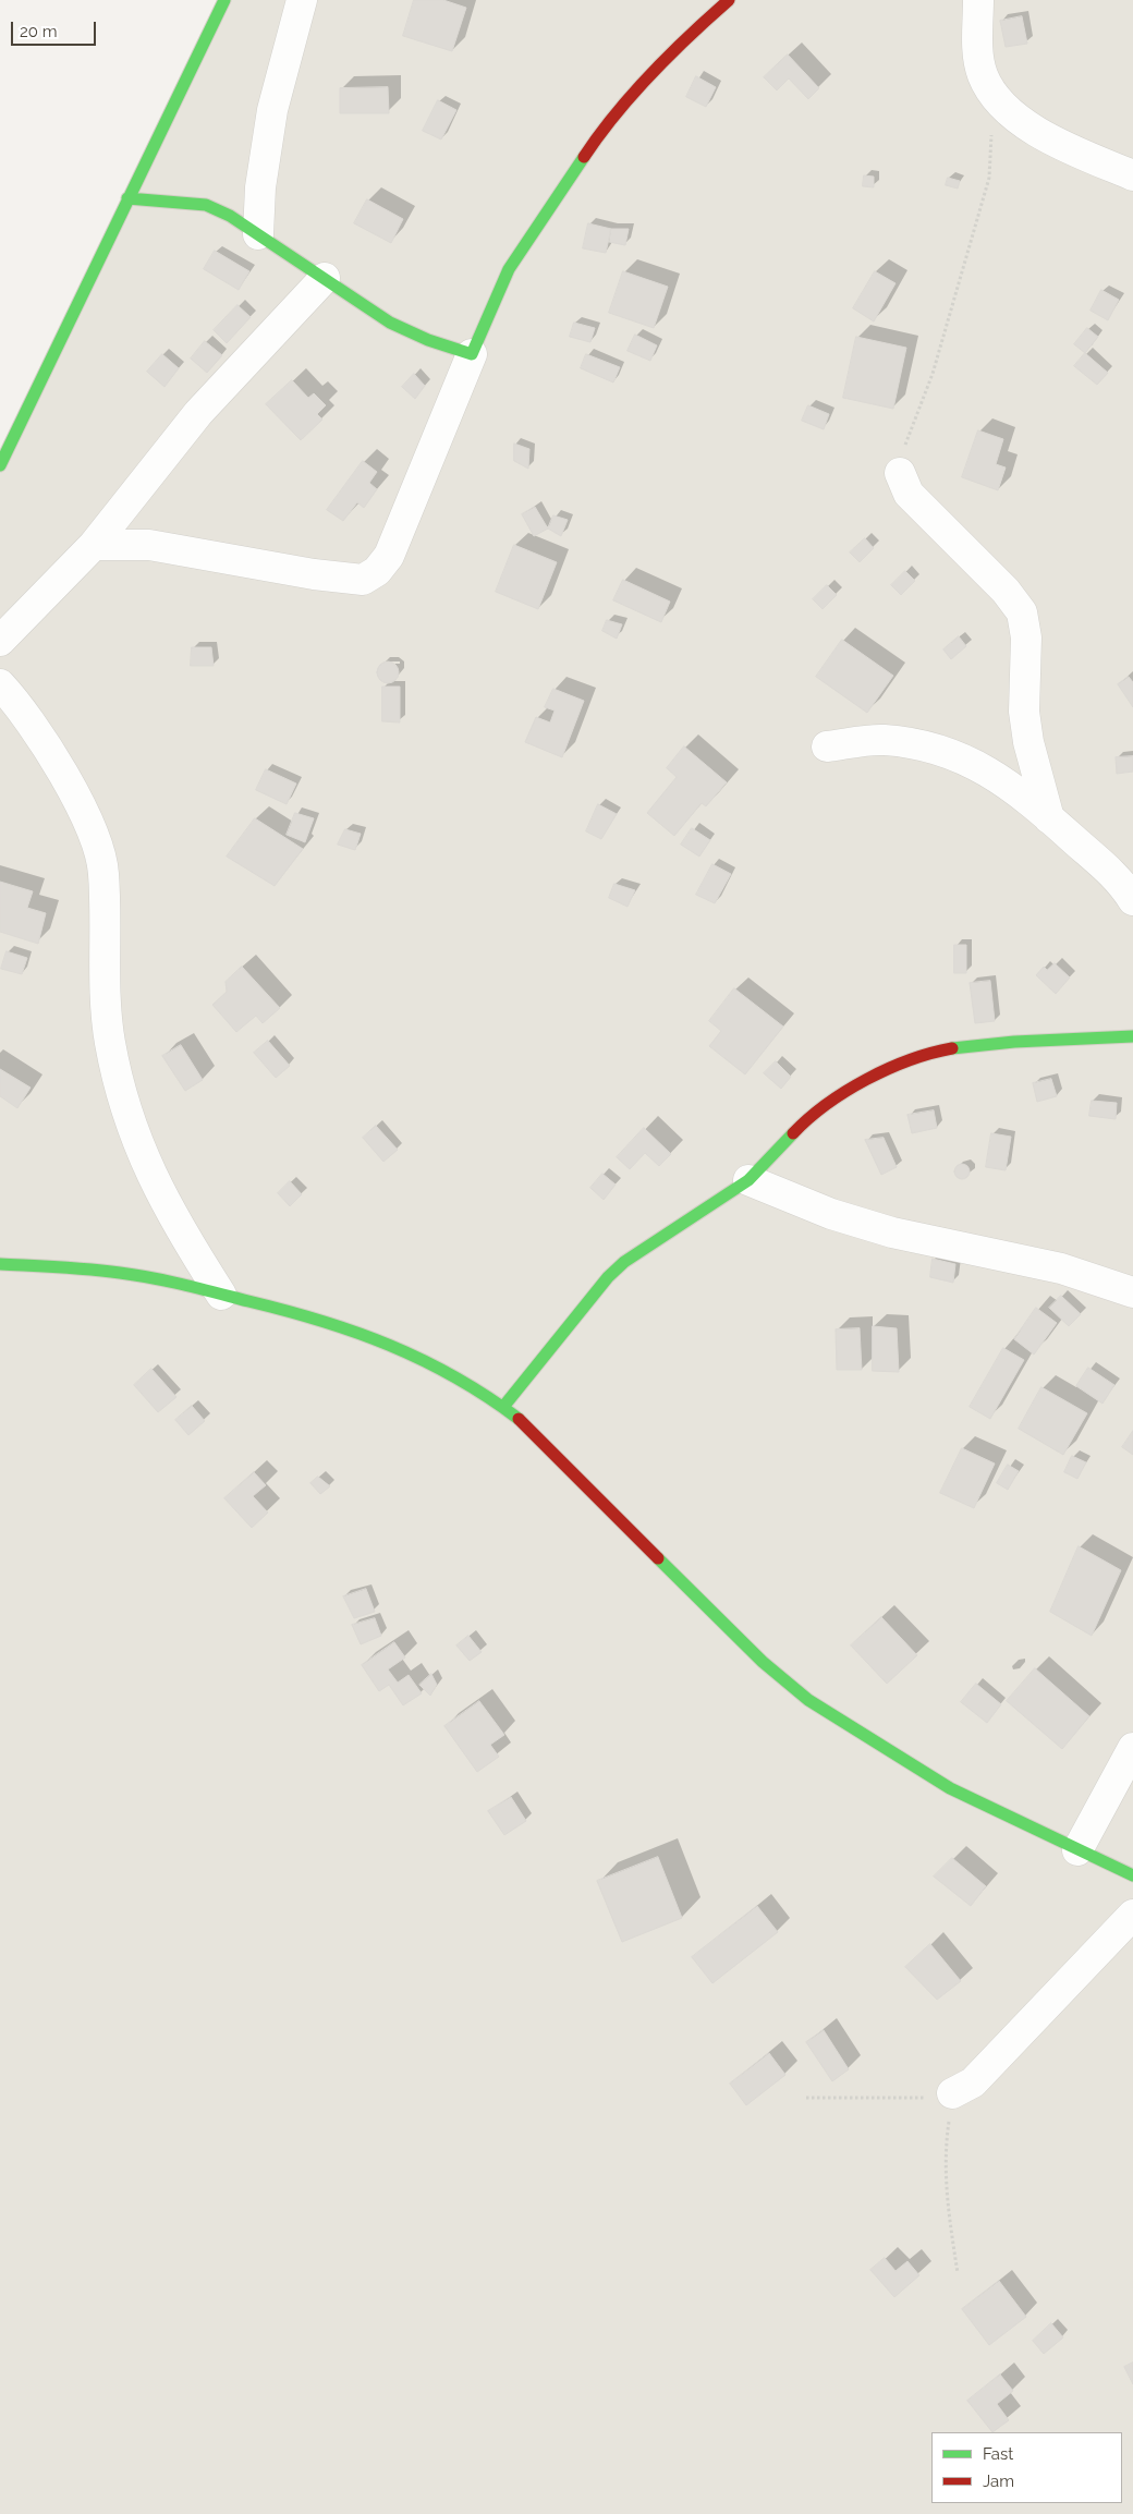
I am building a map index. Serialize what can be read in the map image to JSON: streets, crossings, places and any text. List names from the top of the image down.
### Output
{
  "legend": ["Fast", "Jam"],
  "scale_bar": "20 m"
}
